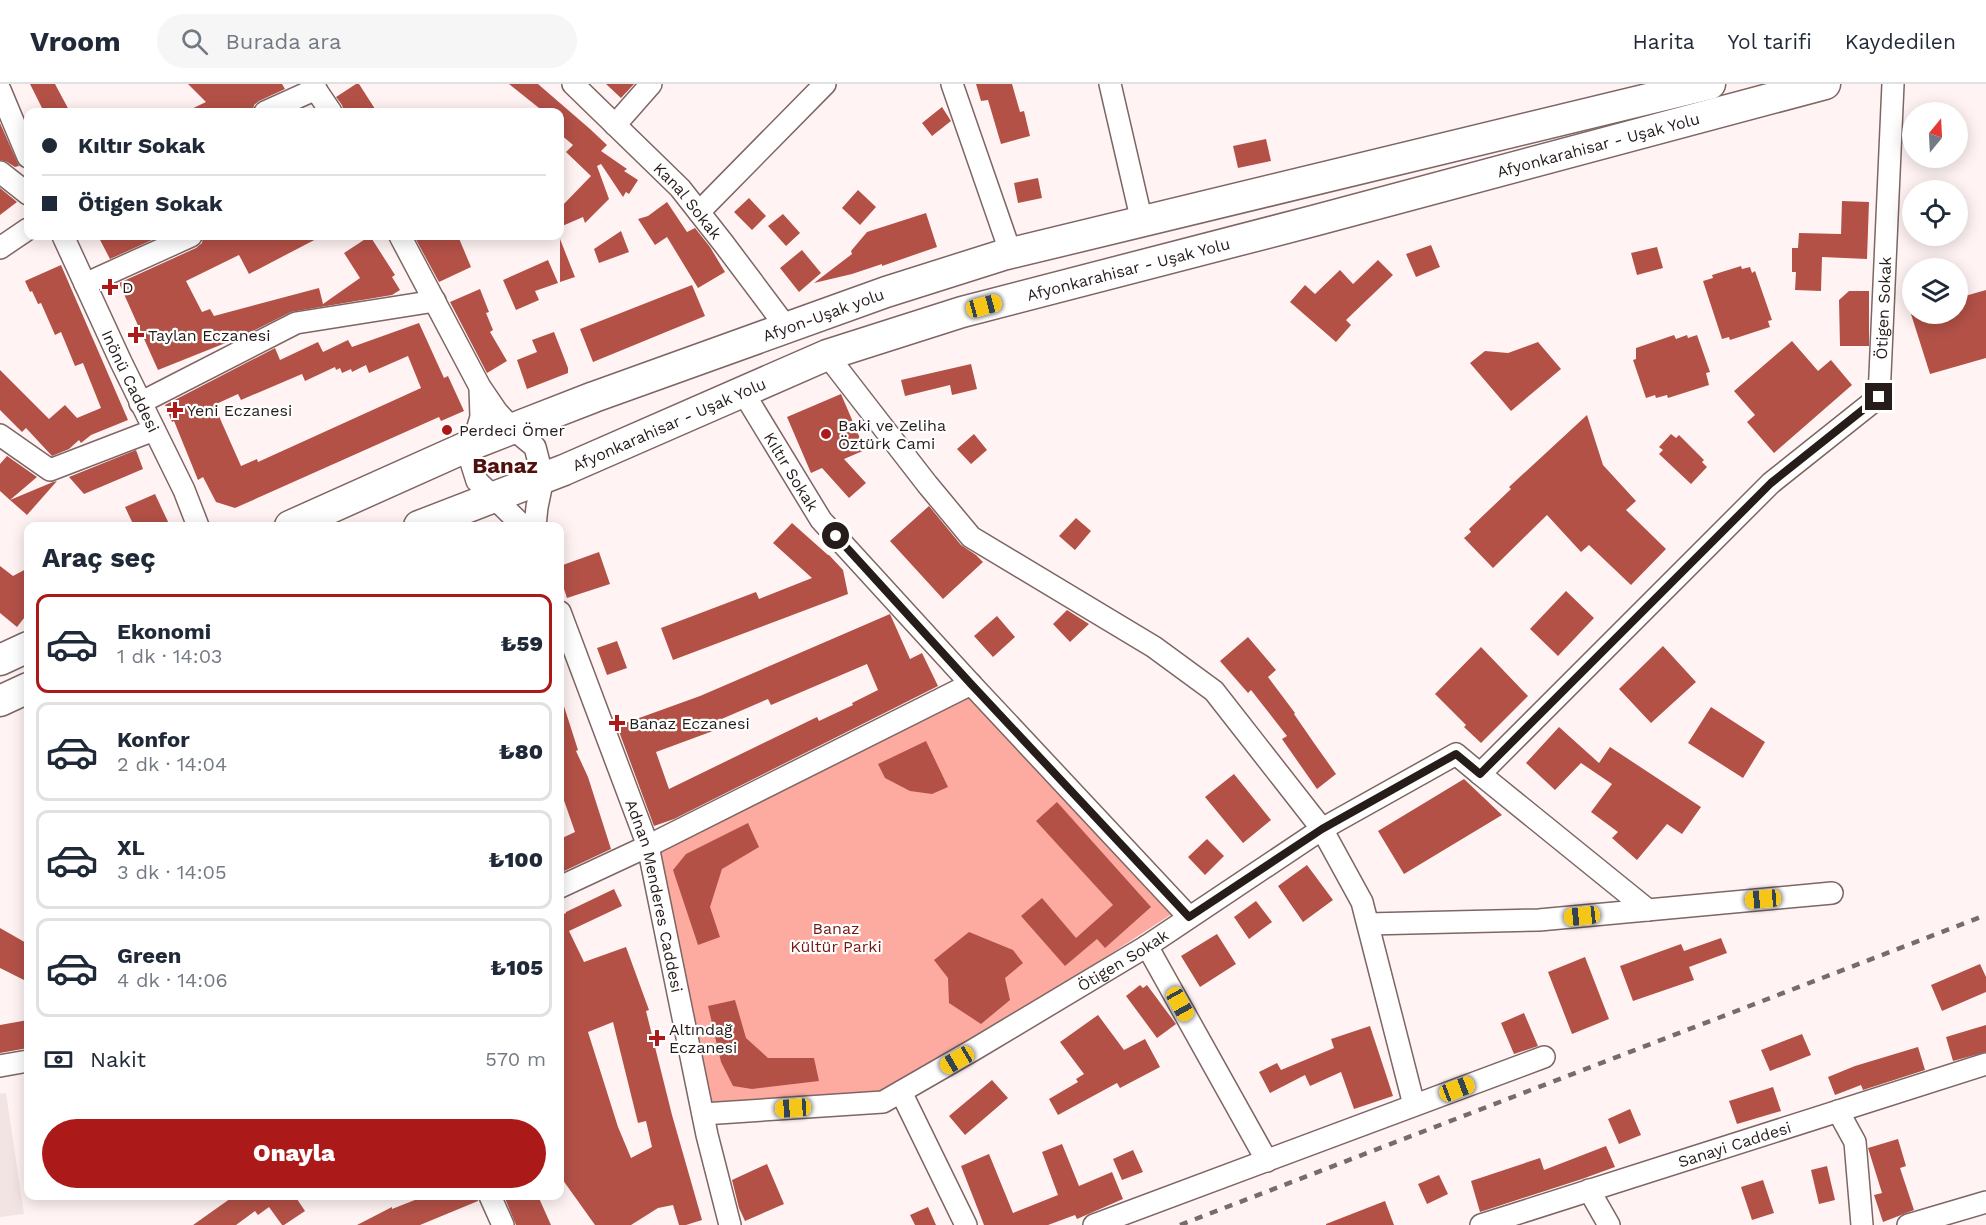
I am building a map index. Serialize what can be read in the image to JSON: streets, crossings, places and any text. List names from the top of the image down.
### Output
{
  "streets": {
    "highway": ["Afyonkarahisar - Uşak Yolu", "Afyon-Uşak yolu"],
    "street": [
      "Kanal Sokak",
      "Ötigen Sokak",
      "Inönü Caddesi",
      "Kıltır Sokak",
      "Adnan Menderes Caddesi",
      "Sanayi Caddesi"
    ]
  },
  "crossings": [
    ["Afyonkarahisar - Uşak Yolu", "Afyon-Uşak yolu"],
    ["Afyonkarahisar - Uşak Yolu", "Kıltır Sokak"],
    ["Kanal Sokak", "Afyon-Uşak yolu"],
    ["Ötigen Sokak", "Kıltır Sokak"],
    ["Ötigen Sokak", "Adnan Menderes Caddesi"]
  ],
  "districts": ["Banaz"],
  "parks": ["Banaz Kültür Parki"],
  "places": {
    "health": [
      "D",
      "Taylan Eczanesi",
      "Yeni Eczanesi",
      "Banaz Eczanesi",
      "Altındağ Eczanesi"
    ],
    "other": ["Perdeci Ömer", "Baki ve Zeliha Öztürk Cami"]
  },
  "north": "top",
  "page": {
    "header": "Vroom",
    "search": "Burada ara",
    "nav": ["Harita", "Yol tarifi", "Kaydedilen"],
    "banner": ["Kıltır Sokak", "Ötigen Sokak"],
    "heading": "Araç seç",
    "list": [
      {
        "name": "Ekonomi",
        "note": "1 dk · 14:03",
        "value": "₺59"
      },
      {
        "name": "Konfor",
        "note": "2 dk · 14:04",
        "value": "₺80"
      },
      {
        "name": "XL",
        "note": "3 dk · 14:05",
        "value": "₺100"
      },
      {
        "name": "Green",
        "note": "4 dk · 14:06",
        "value": "₺105"
      }
    ],
    "pay": ["Nakit", "570 m"],
    "buttons": "Onayla"
  }
}
